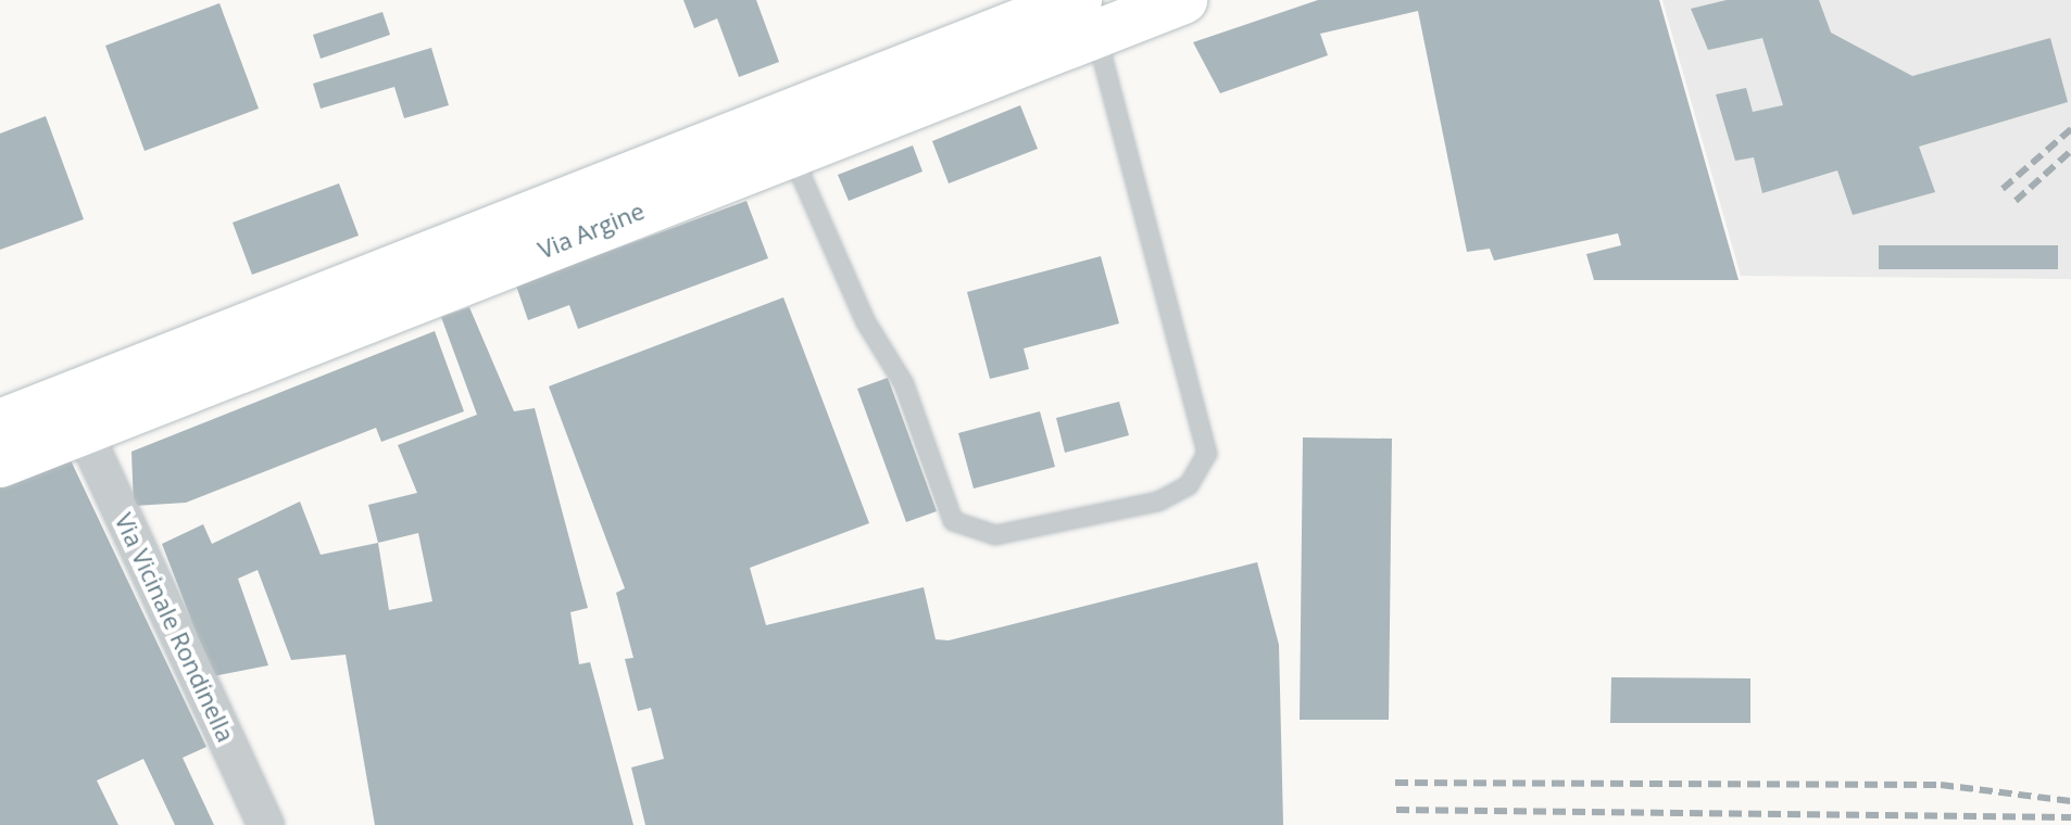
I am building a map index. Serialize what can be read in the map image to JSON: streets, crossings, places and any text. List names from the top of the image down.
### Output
{
  "streets": {
    "street": ["Via Argine", "Via Vicinale Rondinella"]
  },
  "crossings": [
    ["Via Argine", "Via Vicinale Rondinella"]
  ]
}
